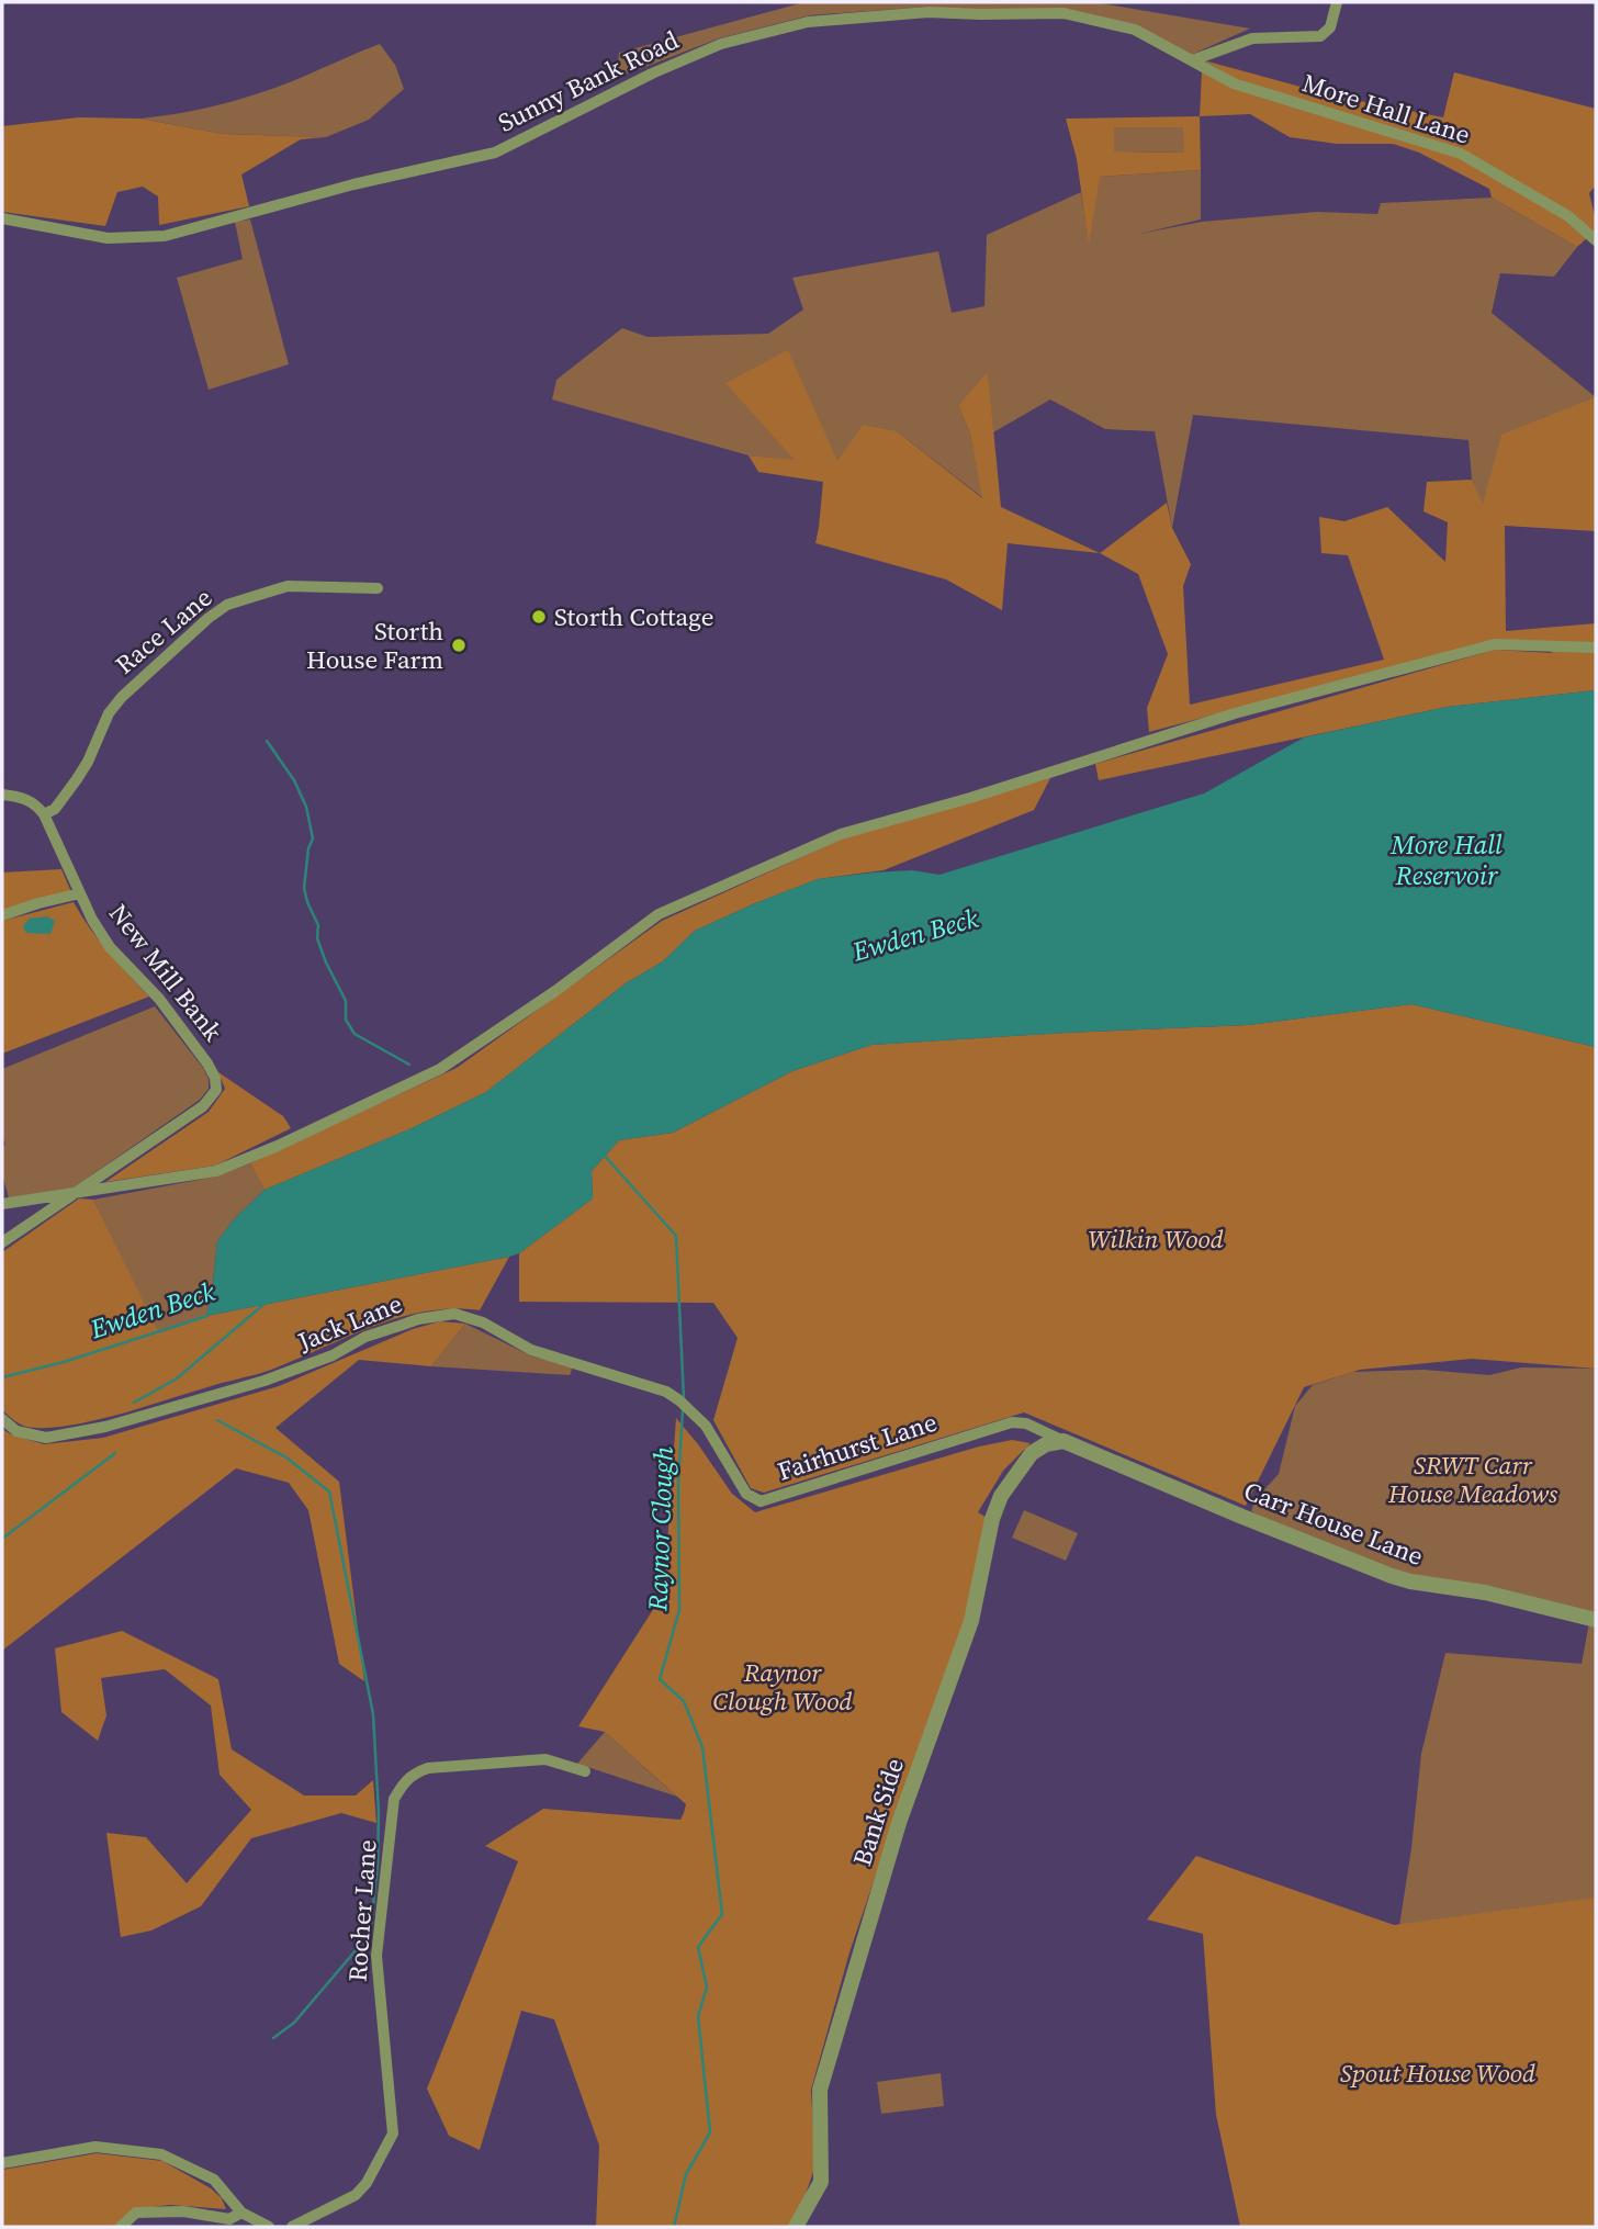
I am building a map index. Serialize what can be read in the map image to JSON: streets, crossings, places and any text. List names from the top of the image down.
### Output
{
  "streets": {
    "street": [
      "Sunny Bank Road",
      "More Hall Lane",
      "Race Lane",
      "New Mill Bank",
      "Jack Lane",
      "Fairhurst Lane",
      "Carr House Lane",
      "Bank Side",
      "Rocher Lane"
    ]
  },
  "crossings": [
    ["Sunny Bank Road", "More Hall Lane"],
    ["Race Lane", "New Mill Bank"],
    ["Jack Lane", "Fairhurst Lane"],
    ["Fairhurst Lane", "Carr House Lane"],
    ["Fairhurst Lane", "Bank Side"],
    ["Carr House Lane", "Bank Side"]
  ],
  "water": ["More Hall Reservoir", "Ewden Beck", "Raynor Clough"],
  "parks": [
    "Wilkin Wood",
    "SRWT Carr House Meadows",
    "Raynor Clough Wood",
    "Spout House Wood"
  ],
  "places": ["Storth Cottage", "Storth House Farm"]
}
